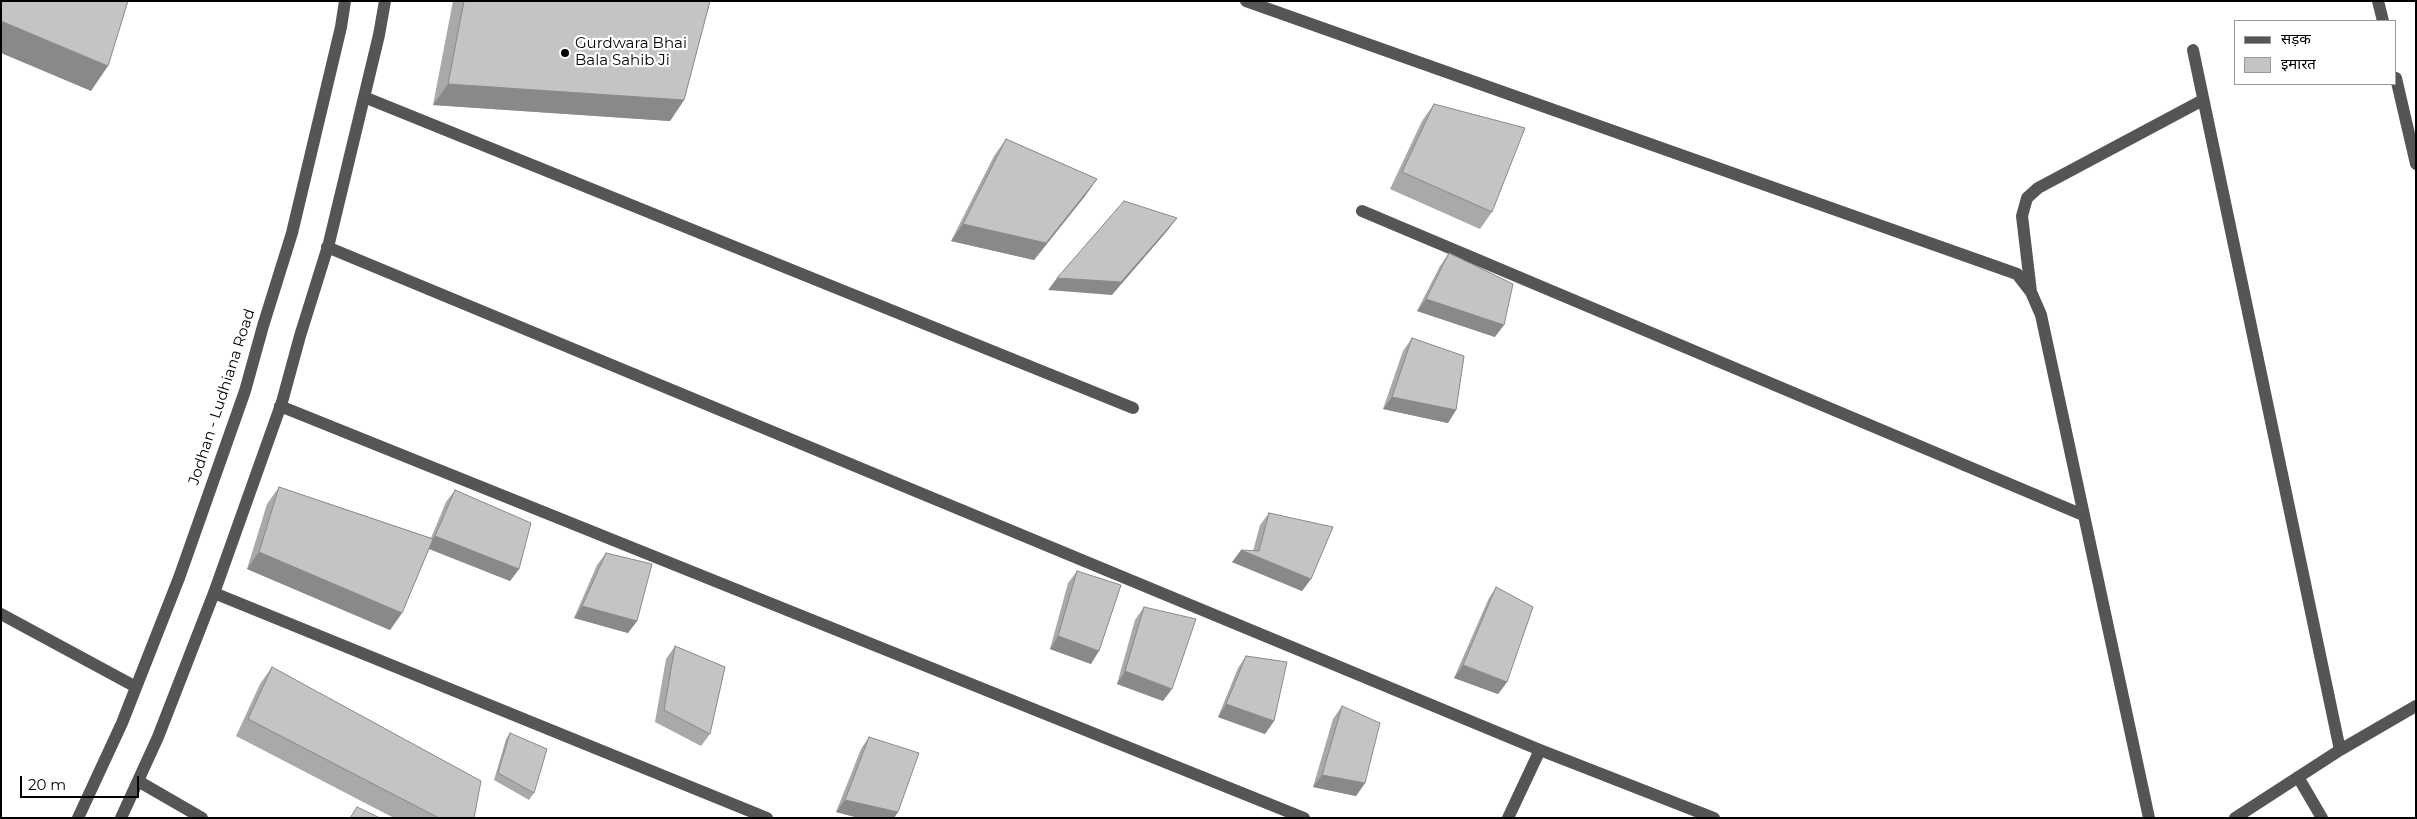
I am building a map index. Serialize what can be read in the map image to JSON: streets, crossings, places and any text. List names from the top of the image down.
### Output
{
  "streets": {
    "street": ["Jodhan - Ludhiana Road"]
  },
  "places": ["Gurdwara Bhai Bala Sahib Ji"],
  "legend": ["सड़क", "इमारत"],
  "scale_bar": "20 m"
}
